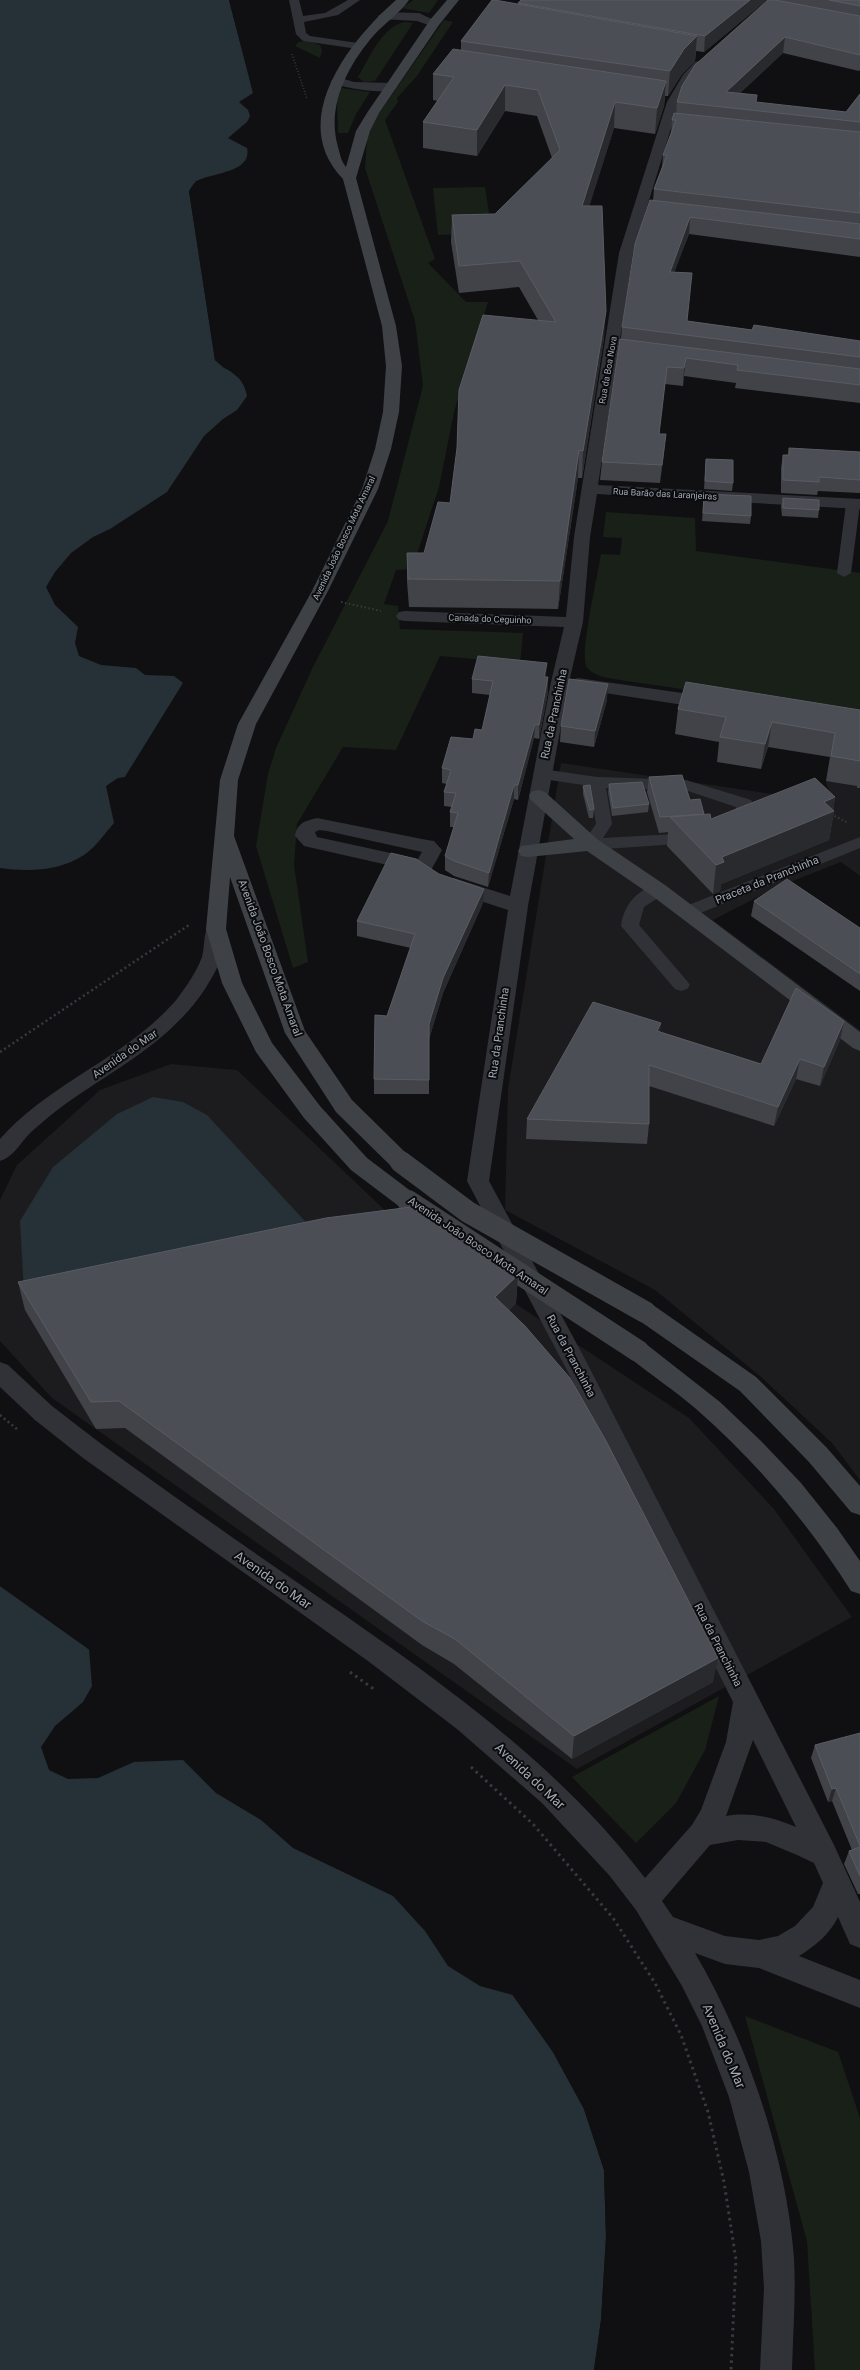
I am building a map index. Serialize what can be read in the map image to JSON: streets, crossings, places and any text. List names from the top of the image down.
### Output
{
  "streets": {
    "main road": ["Avenida João Bosco Mota Amaral"],
    "street": [
      "Rua da Boa Nova",
      "Rua Barão das Laranjeiras",
      "Canada do Ceguinho",
      "Rua da Pranchinha",
      "Avenida do Mar"
    ],
    "lane": ["Praceta da Pranchinha"]
  },
  "crossings": [
    ["Rua da Boa Nova", "Rua Barão das Laranjeiras"],
    ["Rua da Boa Nova", "Canada do Ceguinho"],
    ["Rua da Boa Nova", "Rua da Pranchinha"],
    ["Avenida João Bosco Mota Amaral", "Avenida do Mar"],
    ["Canada do Ceguinho", "Rua da Pranchinha"]
  ]
}
